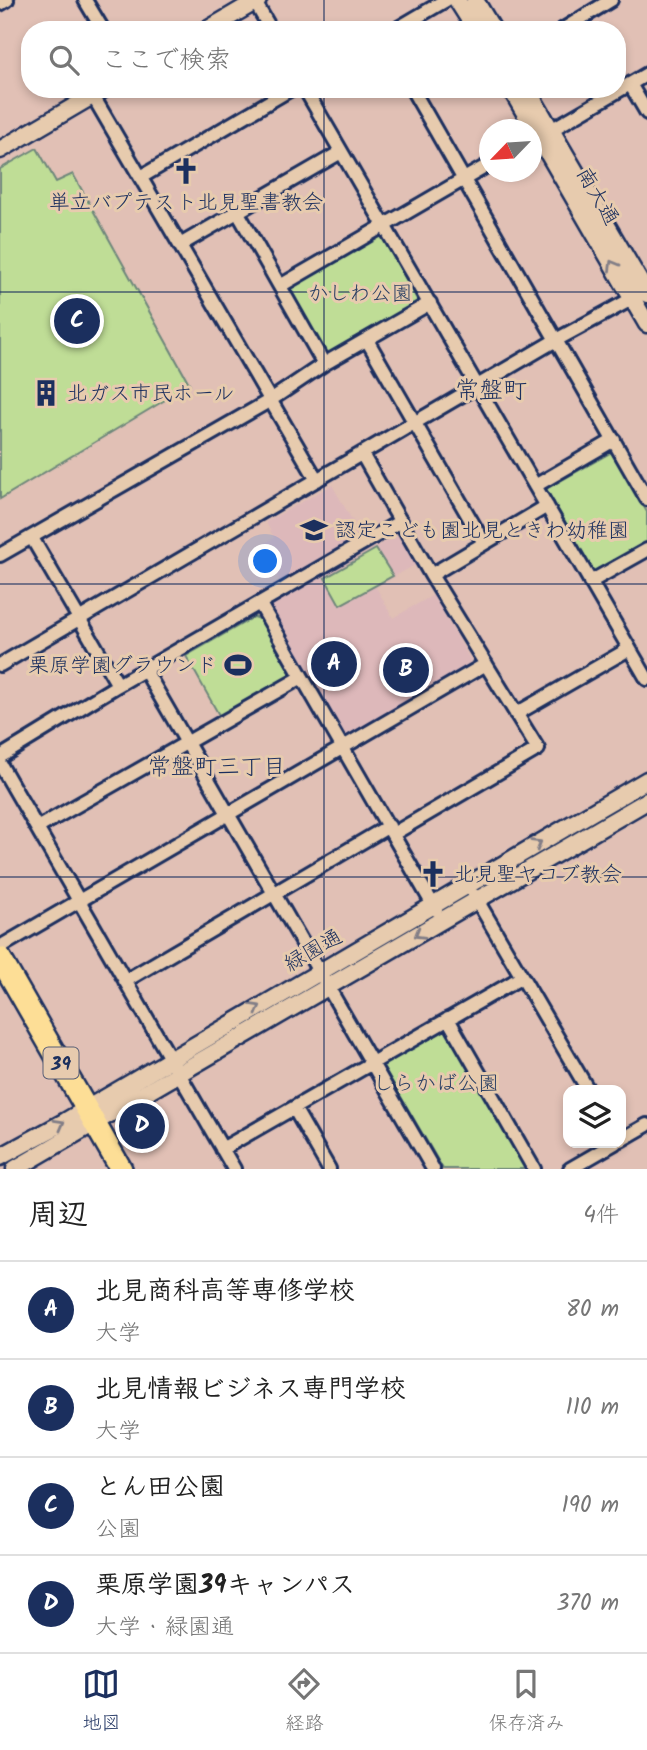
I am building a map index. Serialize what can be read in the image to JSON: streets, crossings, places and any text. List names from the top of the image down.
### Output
{
  "streets": {
    "highway": ["39"],
    "street": ["南大通", "緑園通"]
  },
  "crossings": [
    ["緑園通", "39"]
  ],
  "districts": ["常盤町", "常盤町三丁目"],
  "parks": ["かしわ公園", "しらかば公園"],
  "places": {
    "church": ["単立バプテスト北見聖書教会", "北見聖ヤコブ教会"],
    "building": ["北ガス市民ホール"],
    "school or university": ["認定こども園北見ときわ幼稚園"],
    "sports": ["栗原学園グラウンド"]
  },
  "north": "bottom left",
  "page": {
    "search": "ここで検索",
    "pins": [
      "C",
      "A",
      "B",
      "D"
    ],
    "heading": ["周辺", "4件"],
    "list": [
      {
        "mark": "A",
        "name": "北見商科高等専修学校",
        "note": "大学",
        "value": "80 m"
      },
      {
        "mark": "B",
        "name": "北見情報ビジネス専門学校",
        "note": "大学",
        "value": "110 m"
      },
      {
        "mark": "C",
        "name": "とん田公園",
        "note": "公園",
        "value": "190 m"
      },
      {
        "mark": "D",
        "name": "栗原学園39キャンパス",
        "note": "大学 · 緑園通",
        "value": "370 m"
      }
    ],
    "nav": ["地図", "経路", "保存済み"]
  }
}
